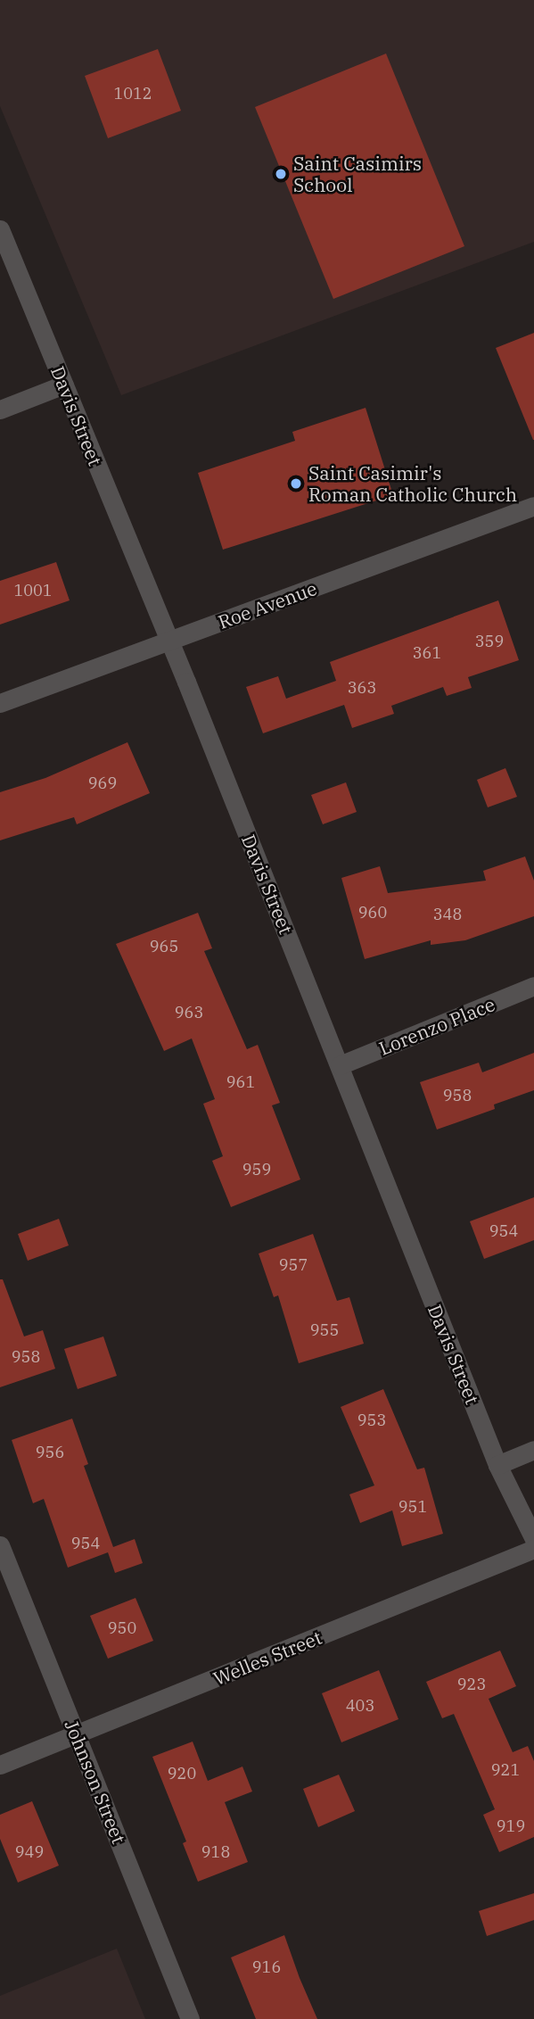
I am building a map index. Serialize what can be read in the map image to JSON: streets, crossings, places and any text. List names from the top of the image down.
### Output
{
  "streets": {
    "street": [
      "Davis Street",
      "Roe Avenue",
      "Lorenzo Place",
      "Welles Street",
      "Johnson Street"
    ]
  },
  "crossings": [
    ["Davis Street", "Roe Avenue"],
    ["Davis Street", "Lorenzo Place"],
    ["Welles Street", "Johnson Street"]
  ],
  "places": ["Saint Casimirs School", "Saint Casimir's Roman Catholic Church"],
  "house_numbers": [
    "1012",
    "1001",
    "359",
    "361",
    "363",
    "969",
    "960",
    "348",
    "965",
    "963",
    "961",
    "958",
    "959",
    "954",
    "957",
    "955",
    "958",
    "953",
    "956",
    "951",
    "954",
    "950",
    "923",
    "403",
    "921",
    "920",
    "919",
    "949",
    "918",
    "916"
  ]
}
